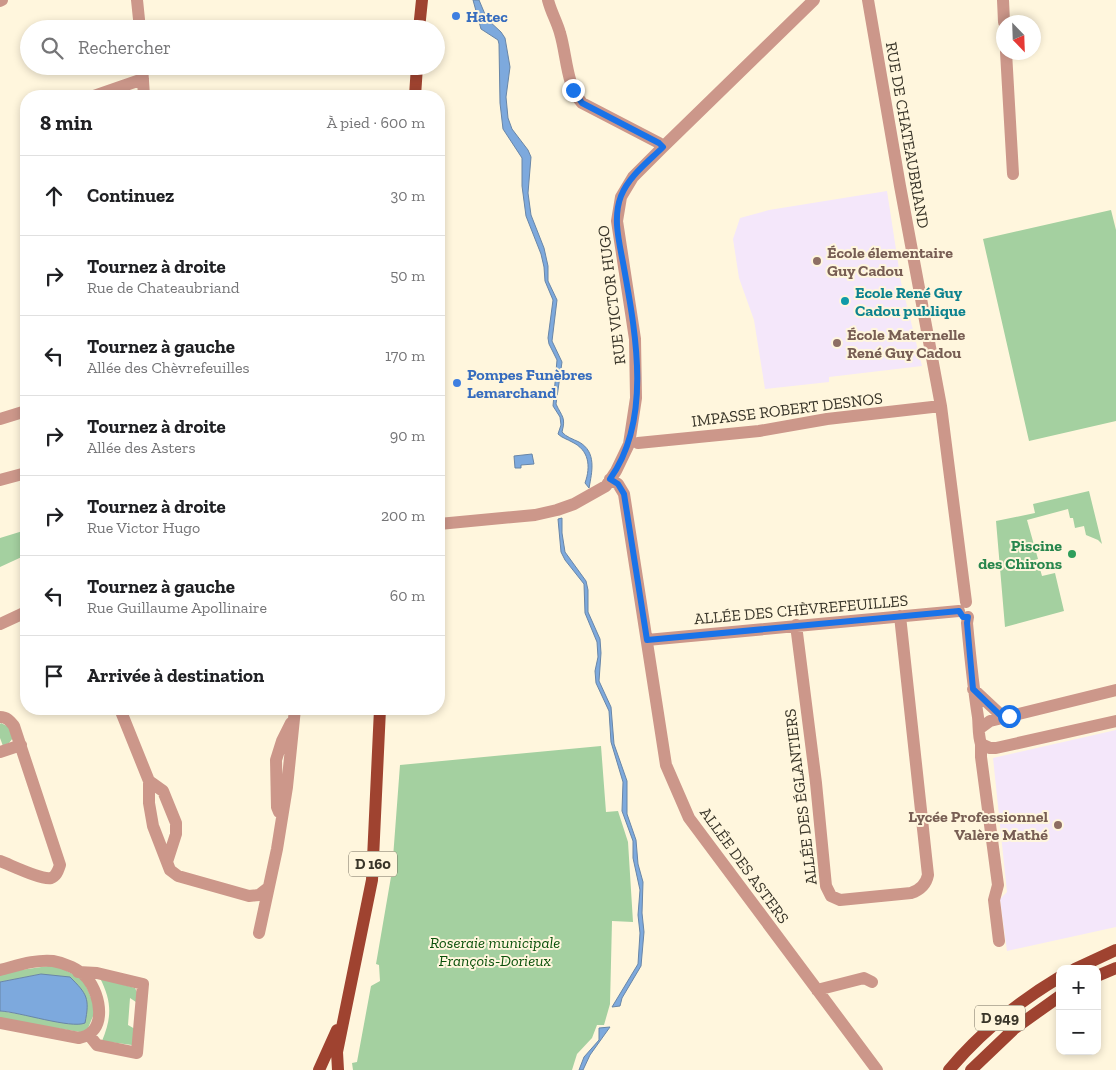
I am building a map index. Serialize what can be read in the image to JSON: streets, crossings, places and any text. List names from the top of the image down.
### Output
{
  "streets": {
    "main road": ["D 160", "D 949"],
    "street": [
      "RUE DE CHATEAUBRIAND",
      "RUE VICTOR HUGO",
      "IMPASSE ROBERT DESNOS",
      "ALLÉE DES CHÈVREFEUILLES",
      "ALLÉE DES ÉGLANTIERS",
      "ALLÉE DES ASTERS"
    ]
  },
  "crossings": [
    ["RUE DE CHATEAUBRIAND", "IMPASSE ROBERT DESNOS"],
    ["RUE DE CHATEAUBRIAND", "ALLÉE DES CHÈVREFEUILLES"],
    ["RUE VICTOR HUGO", "ALLÉE DES ASTERS"],
    ["ALLÉE DES CHÈVREFEUILLES", "ALLÉE DES ÉGLANTIERS"],
    ["ALLÉE DES CHÈVREFEUILLES", "ALLÉE DES ASTERS"]
  ],
  "parks": ["Roseraie municipale François-Dorieux"],
  "places": [
    "Hatec",
    "École élementaire Guy Cadou",
    "Ecole René Guy Cadou publique",
    "École Maternelle René Guy Cadou",
    "Pompes Funèbres Lemarchand",
    "Piscine des Chirons",
    "Lycée Professionnel Valère Mathé"
  ],
  "north": "bottom right",
  "page": {
    "search": "Rechercher",
    "heading": ["8 min", "À pied · 600 m"],
    "list": [
      ["Continuez", "30 m"],
      ["Tournez à droite", "Rue de Chateaubriand", "50 m"],
      ["Tournez à gauche", "Allée des Chèvrefeuilles", "170 m"],
      ["Tournez à droite", "Allée des Asters", "90 m"],
      ["Tournez à droite", "Rue Victor Hugo", "200 m"],
      ["Tournez à gauche", "Rue Guillaume Apollinaire", "60 m"],
      "Arrivée à destination"
    ],
    "map_buttons": ["+", "−"]
  }
}
